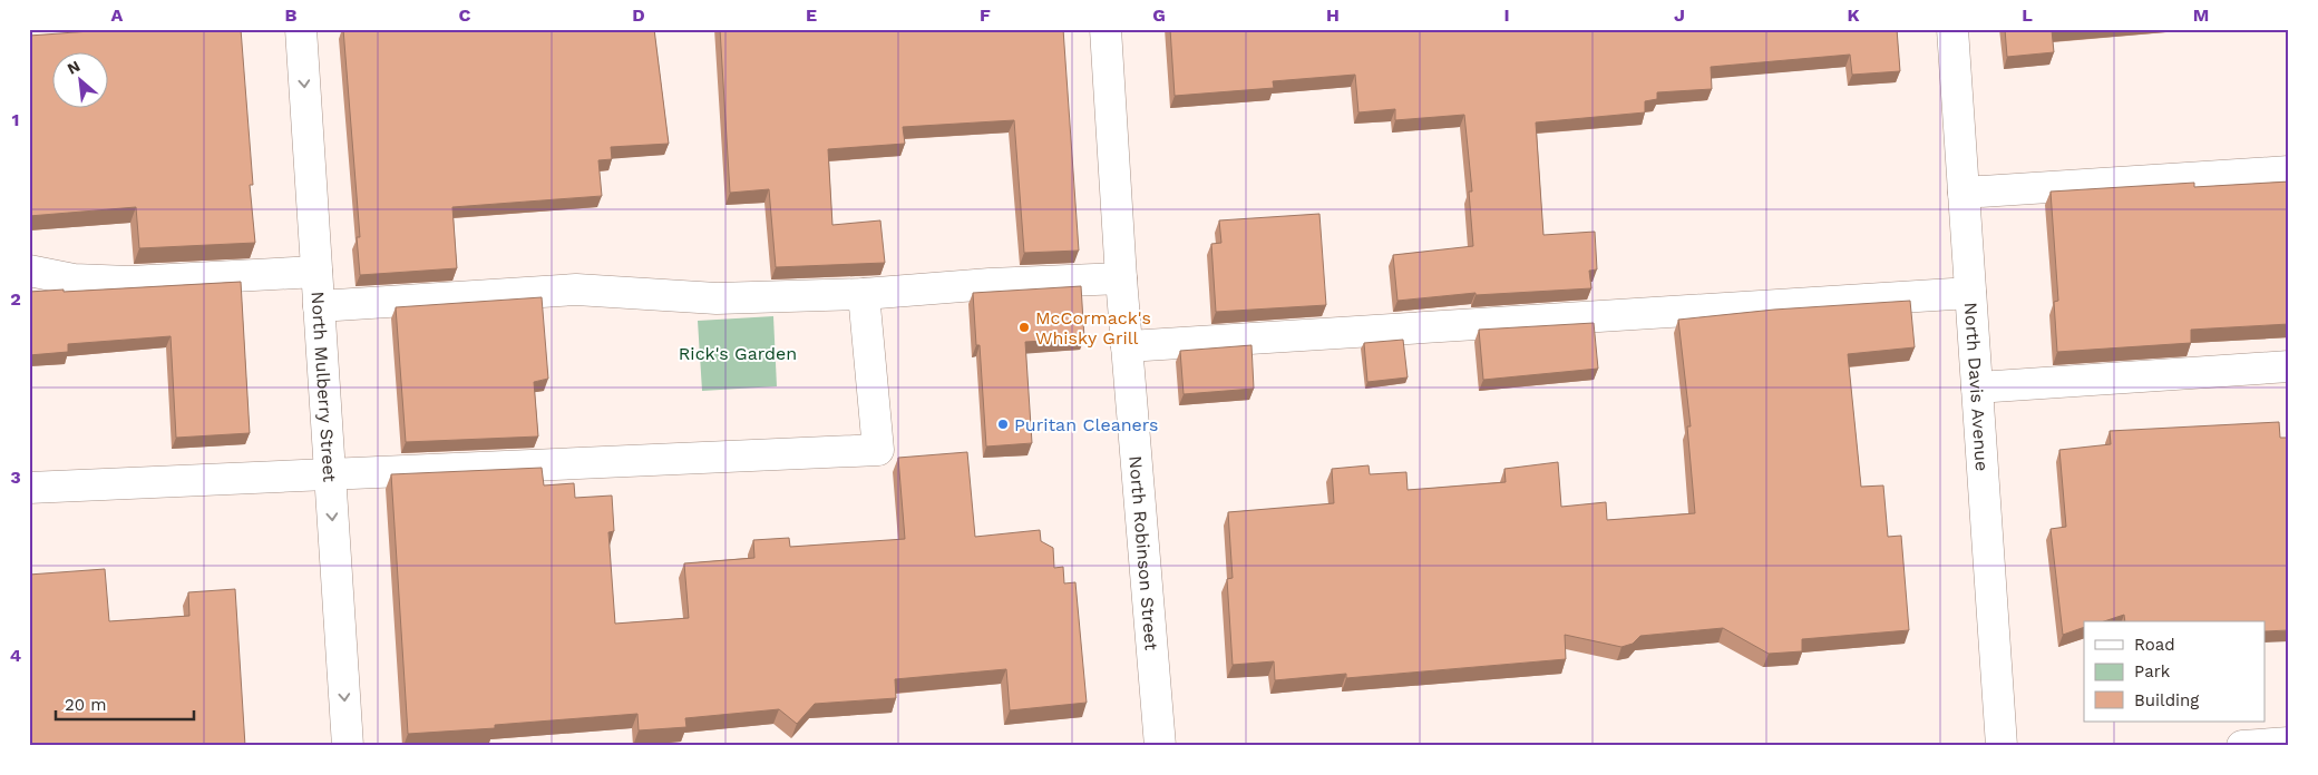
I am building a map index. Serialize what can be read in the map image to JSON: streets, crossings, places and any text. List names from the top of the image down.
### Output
{
  "streets": {
    "street": ["North Mulberry Street", "North Davis Avenue", "North Robinson Street"]
  },
  "one_way": ["North Mulberry Street"],
  "parks": ["Rick's Garden"],
  "places": ["McCormack's Whisky Grill", "Puritan Cleaners"],
  "legend": ["Road", "Park", "Building"],
  "scale_bar": "20 m",
  "north": "top left",
  "grid": {
    "columns": [
      "A",
      "B",
      "C",
      "D",
      "E",
      "F",
      "G",
      "H",
      "I",
      "J",
      "K",
      "L",
      "M"
    ],
    "rows": [
      "1",
      "2",
      "3",
      "4"
    ]
  }
}
